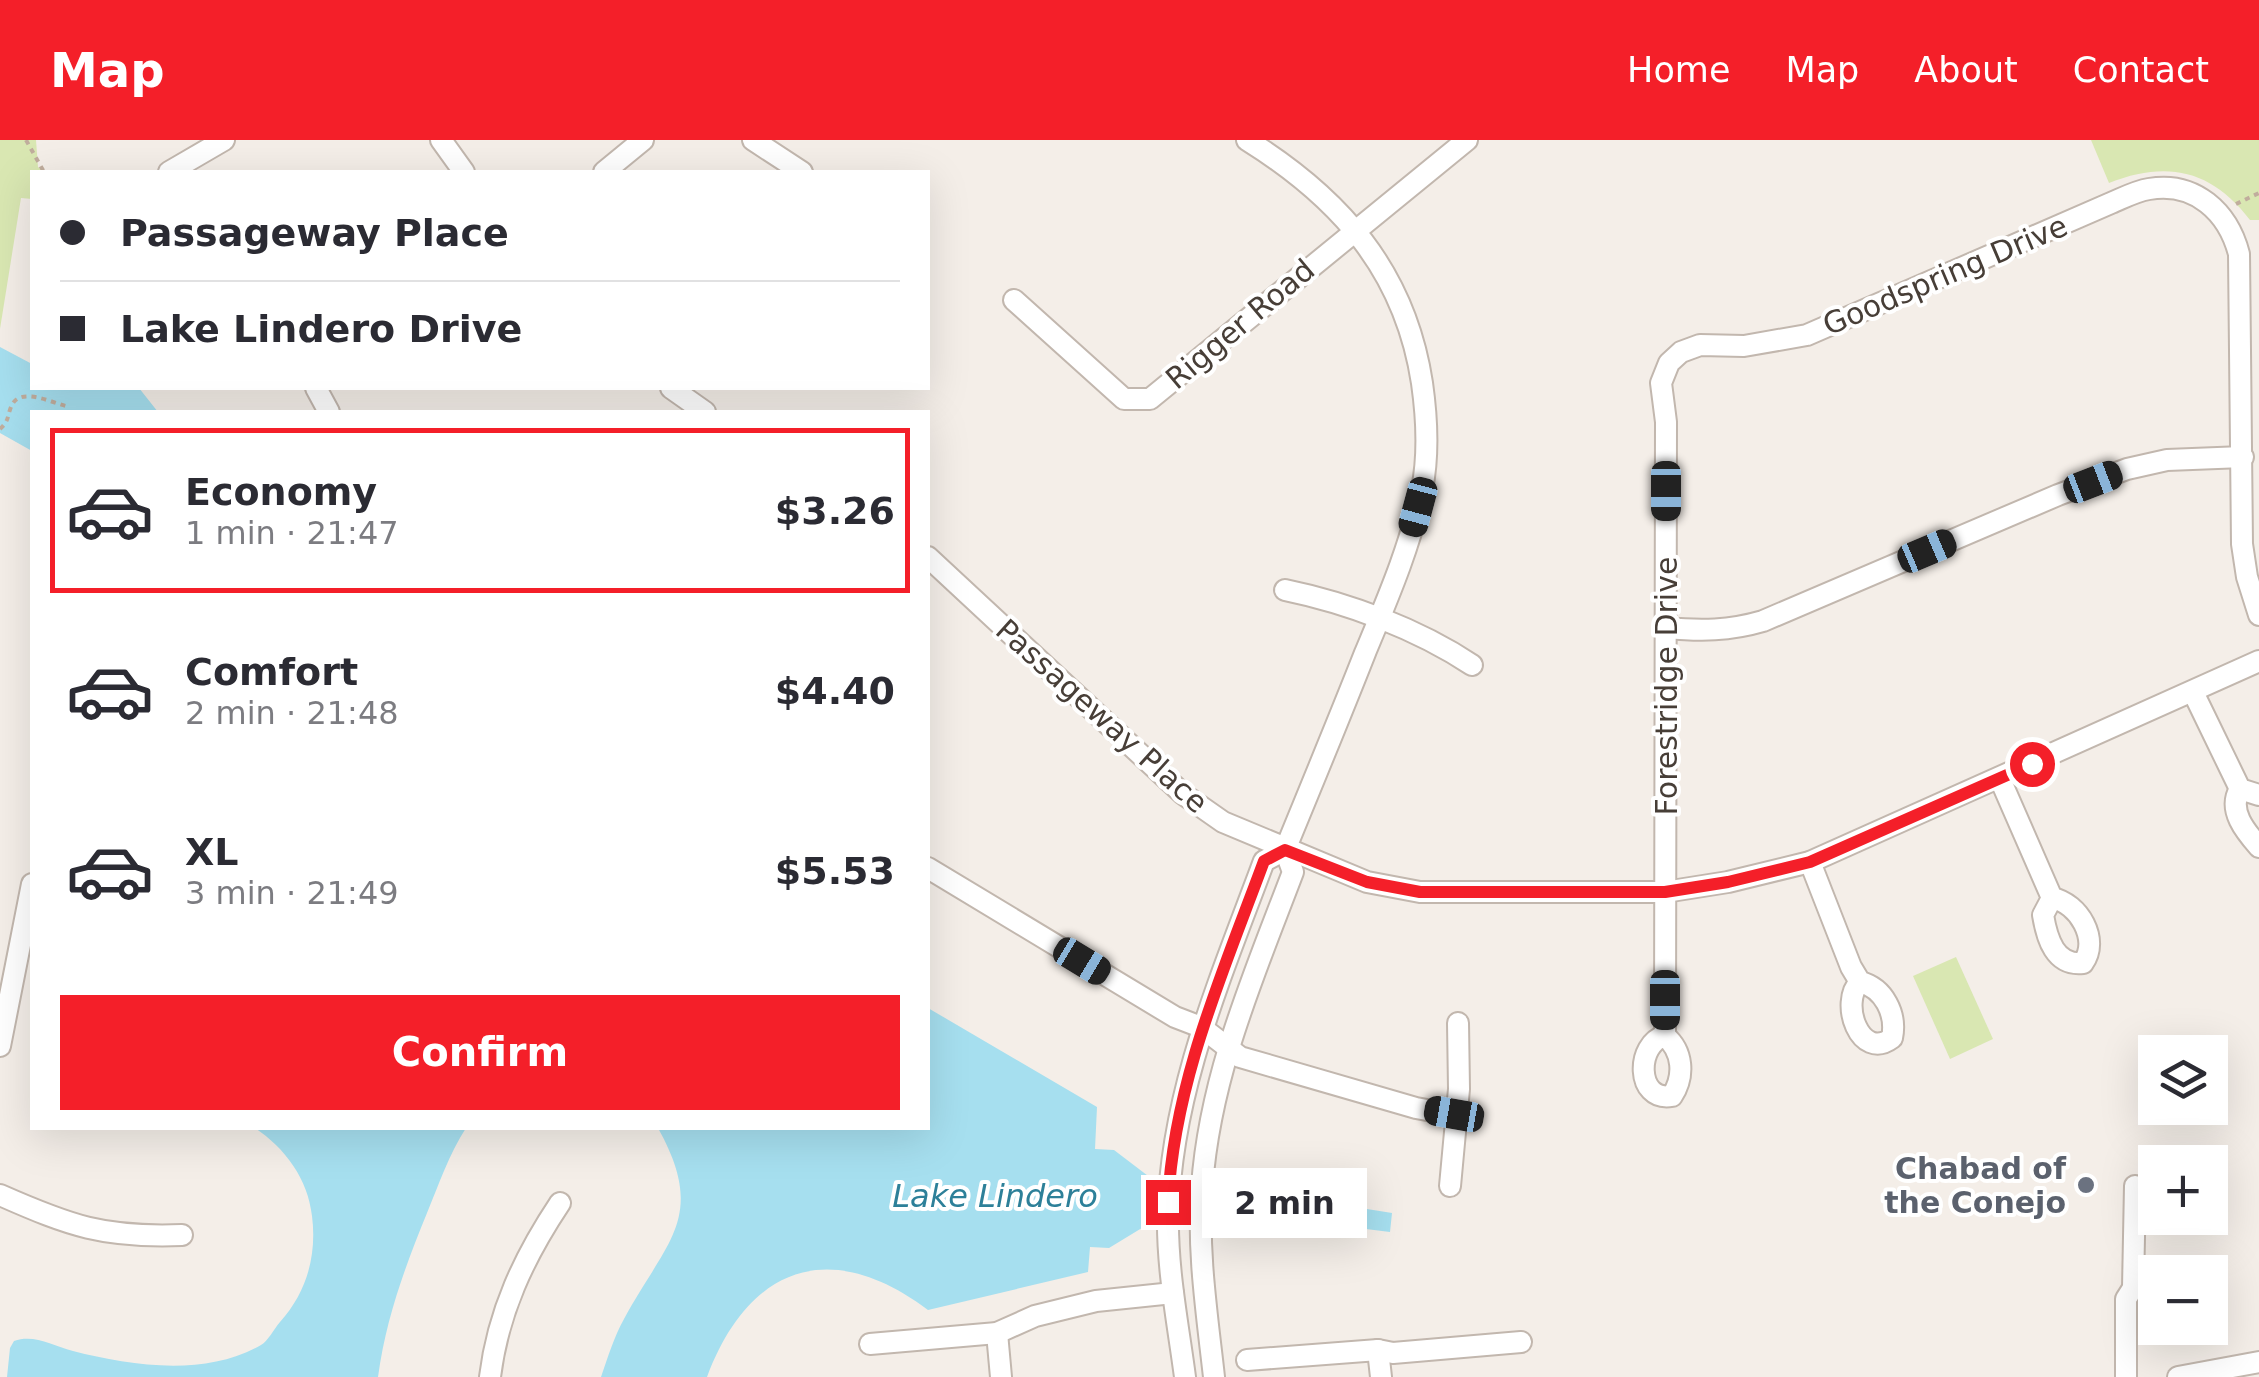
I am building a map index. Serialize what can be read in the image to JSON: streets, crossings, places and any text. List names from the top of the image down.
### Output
{
  "streets": {
    "street": [
      "Goodspring Drive",
      "Rigger Road",
      "Forestridge Drive",
      "Passageway Place"
    ]
  },
  "crossings": [
    ["Goodspring Drive", "Forestridge Drive"],
    ["Forestridge Drive", "Passageway Place"]
  ],
  "water": ["Lake Lindero"],
  "places": ["Chabad of the Conejo"],
  "page": {
    "header": "Map",
    "nav": [
      "Home",
      "Map",
      "About",
      "Contact"
    ],
    "banner": ["Passageway Place", "Lake Lindero Drive"],
    "list": [
      {
        "name": "Economy",
        "note": "1 min · 21:47",
        "value": "$3.26"
      },
      {
        "name": "Comfort",
        "note": "2 min · 21:48",
        "value": "$4.40"
      },
      {
        "name": "XL",
        "note": "3 min · 21:49",
        "value": "$5.53"
      }
    ],
    "buttons": "Confirm",
    "map_buttons": ["+", "−"],
    "bubble": "2 min"
  }
}
